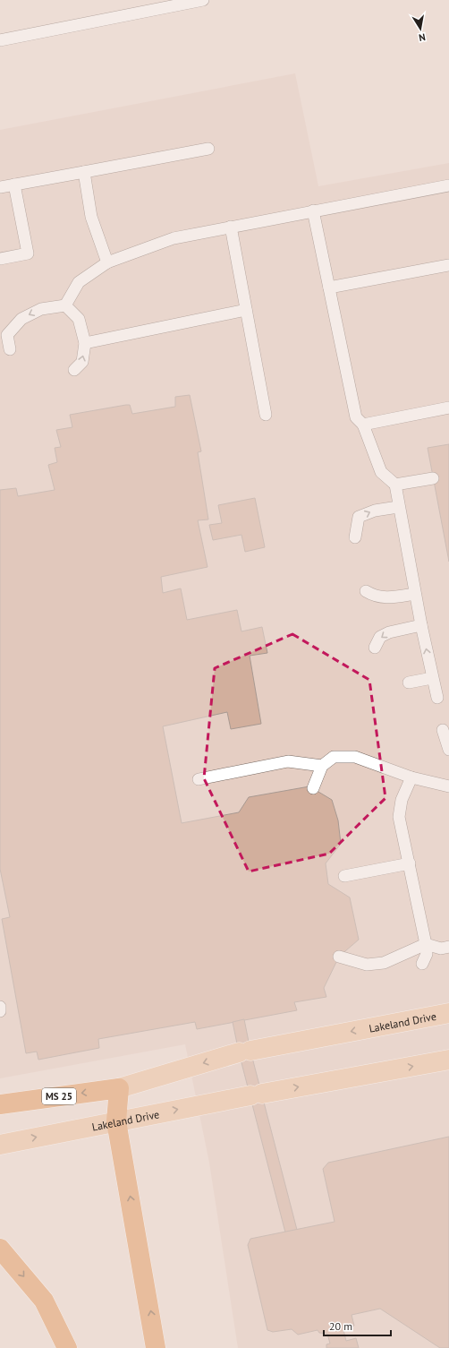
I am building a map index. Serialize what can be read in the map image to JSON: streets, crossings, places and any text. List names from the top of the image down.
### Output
{
  "streets": {
    "highway": ["Lakeland Drive", "MS 25"]
  },
  "scale_bar": "20 m",
  "north": "bottom"
}
